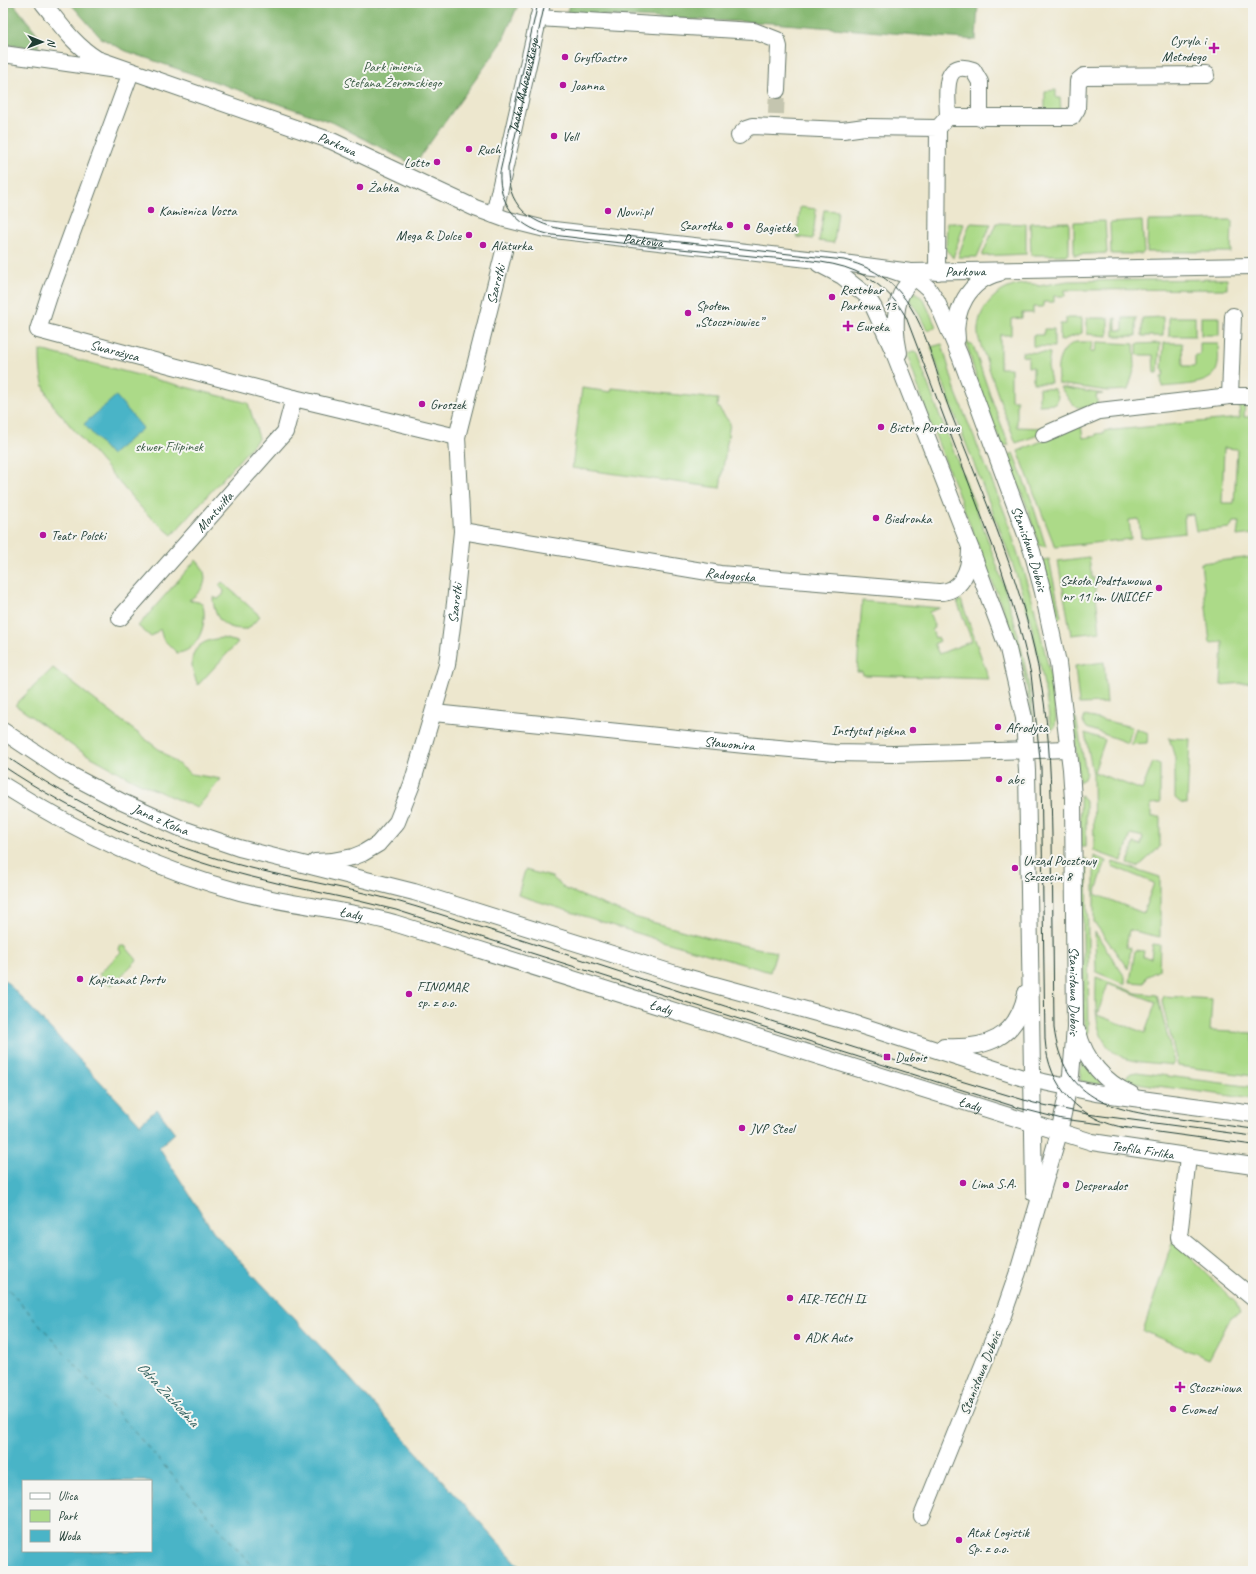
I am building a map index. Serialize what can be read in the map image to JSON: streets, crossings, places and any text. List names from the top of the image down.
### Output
{
  "streets": {
    "street": [
      "Jacka Malczewskiego",
      "Parkowa",
      "Szarotki",
      "Swarożyca",
      "Montwiłła",
      "Stanisława Dubois",
      "Radogoska",
      "Sławomira",
      "Jana z Kolna",
      "Łady",
      "Teofila Firlika"
    ]
  },
  "crossings": [
    ["Jacka Malczewskiego", "Parkowa"],
    ["Parkowa", "Swarożyca"],
    ["Parkowa", "Stanisława Dubois"],
    ["Szarotki", "Swarożyca"],
    ["Szarotki", "Radogoska"],
    ["Szarotki", "Sławomira"],
    ["Szarotki", "Jana z Kolna"],
    ["Swarożyca", "Montwiłła"],
    ["Stanisława Dubois", "Radogoska"],
    ["Stanisława Dubois", "Sławomira"],
    ["Stanisława Dubois", "Łady"],
    ["Stanisława Dubois", "Teofila Firlika"],
    ["Łady", "Teofila Firlika"]
  ],
  "water": ["Odra Zachodnia"],
  "parks": ["Park imienia Stefana Żeromskiego", "skwer Filipinek"],
  "places": {
    "health": ["Cyryla i Metodego", "Eureka", "Stoczniowa"],
    "other": [
      "GryfGastro",
      "Joanna",
      "Vell",
      "Ruch",
      "Lotto",
      "Żabka",
      "Kamienica Vossa",
      "Novvi.pl",
      "Szarotka",
      "Bagietka",
      "Mega & Dolce",
      "Alaturka",
      "Restobar Parkowa 13",
      "Społem „Stoczniowiec”",
      "Groszek",
      "Bistro Portowe",
      "Biedronka",
      "Teatr Polski",
      "Szkoła Podstawowa nr 11 im. UNICEF",
      "Afrodyta",
      "Instytut piękna",
      "abc",
      "Urząd Pocztowy Szczecin 8",
      "Kapitanat Portu",
      "FINOMAR sp. z o.o.",
      "JVP Steel",
      "Lima S.A.",
      "Desperados",
      "AIR-TECH II",
      "ADK Auto",
      "Evomed",
      "Atak Logistik Sp. z o.o."
    ],
    "transit": ["Dubois"]
  },
  "legend": ["Ulica", "Park", "Woda"],
  "north": "right"
}
